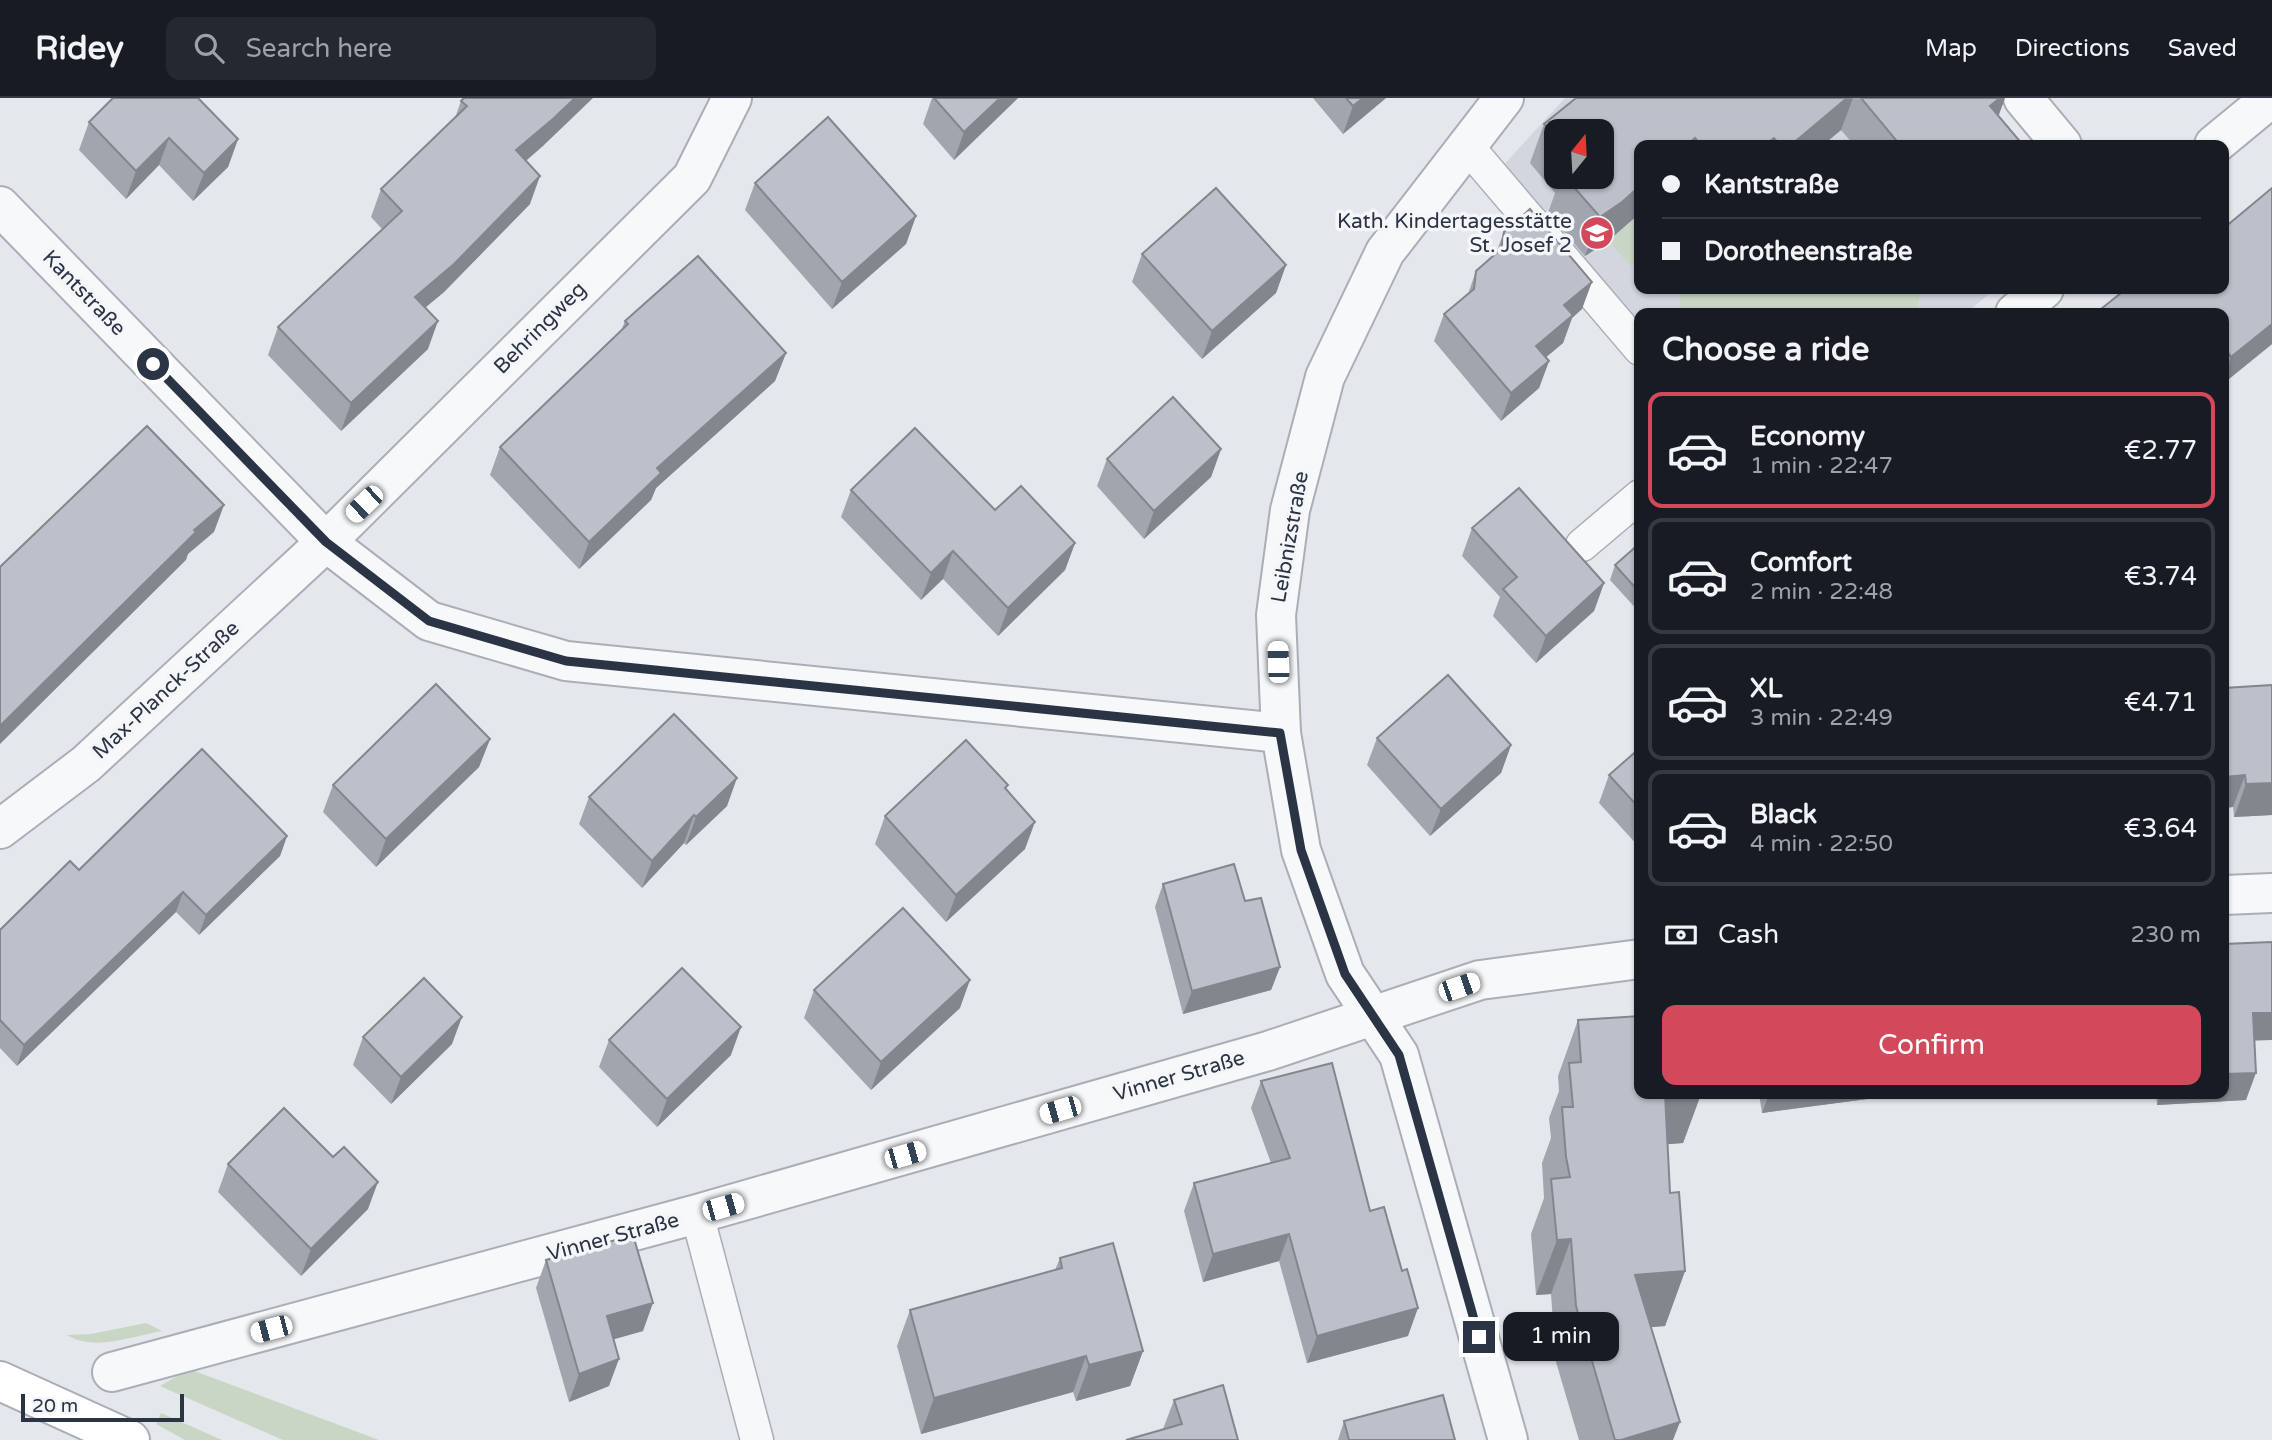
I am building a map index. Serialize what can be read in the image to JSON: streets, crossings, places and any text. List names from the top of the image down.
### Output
{
  "streets": {
    "street": [
      "Kantstraße",
      "Behringweg",
      "Leibnizstraße",
      "Max-Planck-Straße",
      "Vinner Straße"
    ]
  },
  "crossings": [
    ["Kantstraße", "Behringweg"],
    ["Kantstraße", "Leibnizstraße"],
    ["Kantstraße", "Max-Planck-Straße"],
    ["Behringweg", "Max-Planck-Straße"],
    ["Leibnizstraße", "Vinner Straße"]
  ],
  "places": {
    "school or university": ["Kath. Kindertagesstätte St. Josef 2"]
  },
  "scale_bar": "20 m",
  "north": "top",
  "page": {
    "header": "Ridey",
    "search": "Search here",
    "nav": ["Map", "Directions", "Saved"],
    "banner": ["Kantstraße", "Dorotheenstraße"],
    "heading": "Choose a ride",
    "list": [
      {
        "name": "Economy",
        "note": "1 min · 22:47",
        "value": "€2.77"
      },
      {
        "name": "Comfort",
        "note": "2 min · 22:48",
        "value": "€3.74"
      },
      {
        "name": "XL",
        "note": "3 min · 22:49",
        "value": "€4.71"
      },
      {
        "name": "Black",
        "note": "4 min · 22:50",
        "value": "€3.64"
      }
    ],
    "pay": ["Cash", "230 m"],
    "buttons": "Confirm",
    "bubble": "1 min",
    "scale": "20 m"
  }
}
